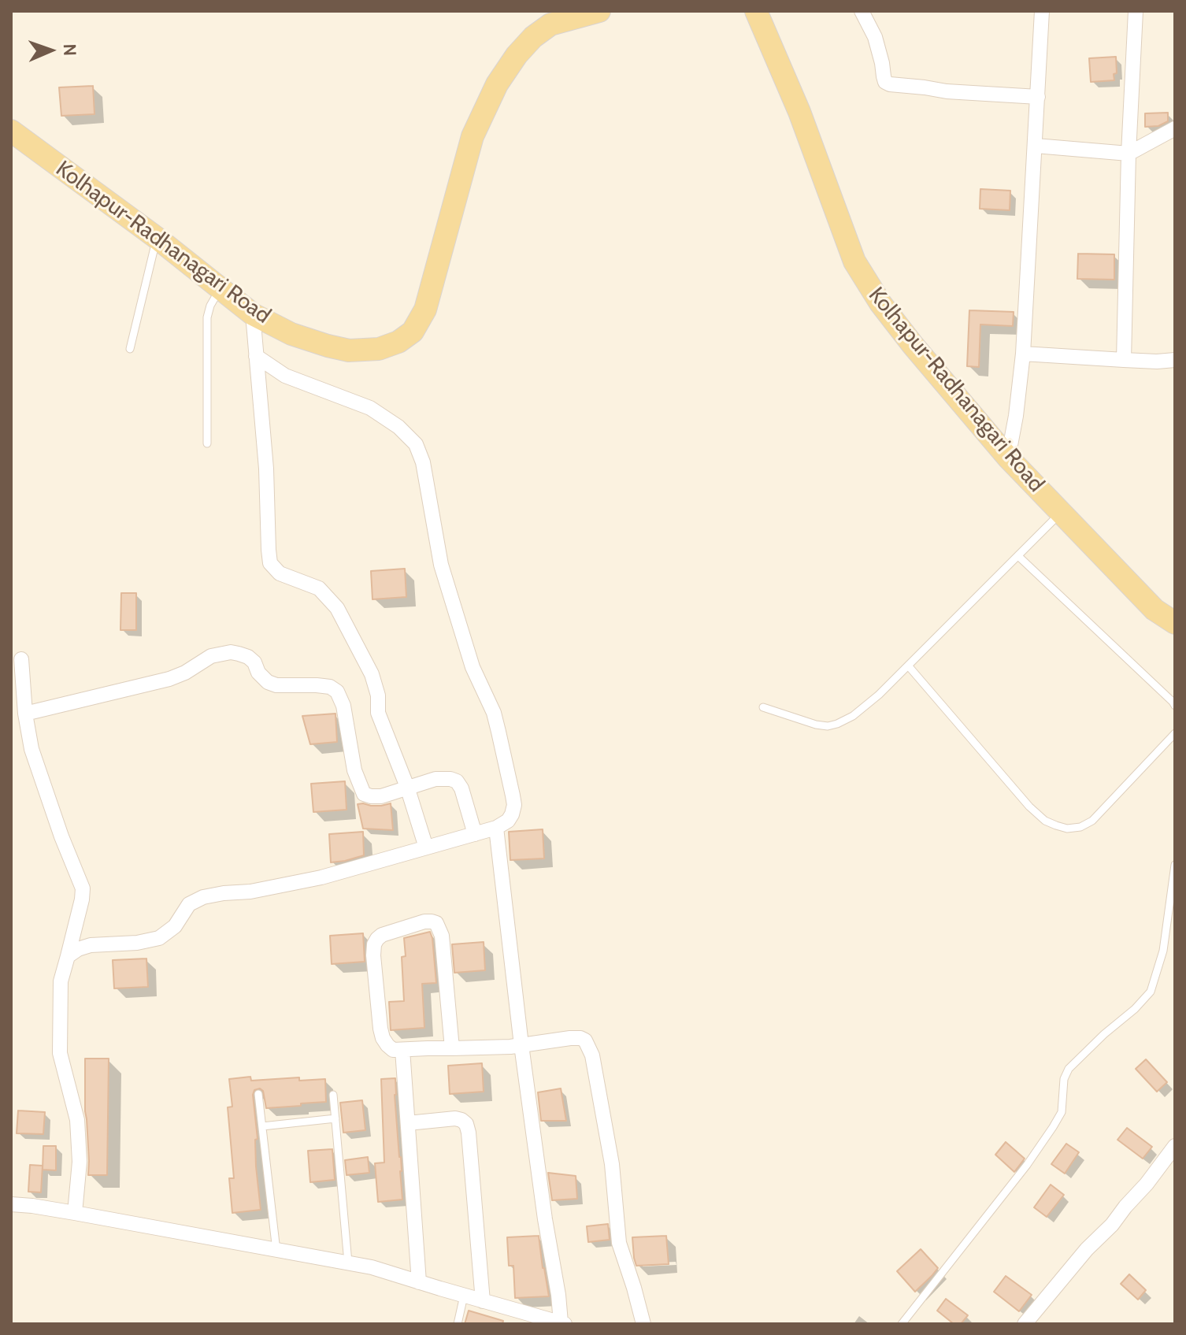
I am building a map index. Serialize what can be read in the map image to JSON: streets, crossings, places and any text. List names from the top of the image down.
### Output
{
  "streets": {
    "main road": ["Kolhapur-Radhanagari Road"]
  },
  "north": "right"
}
